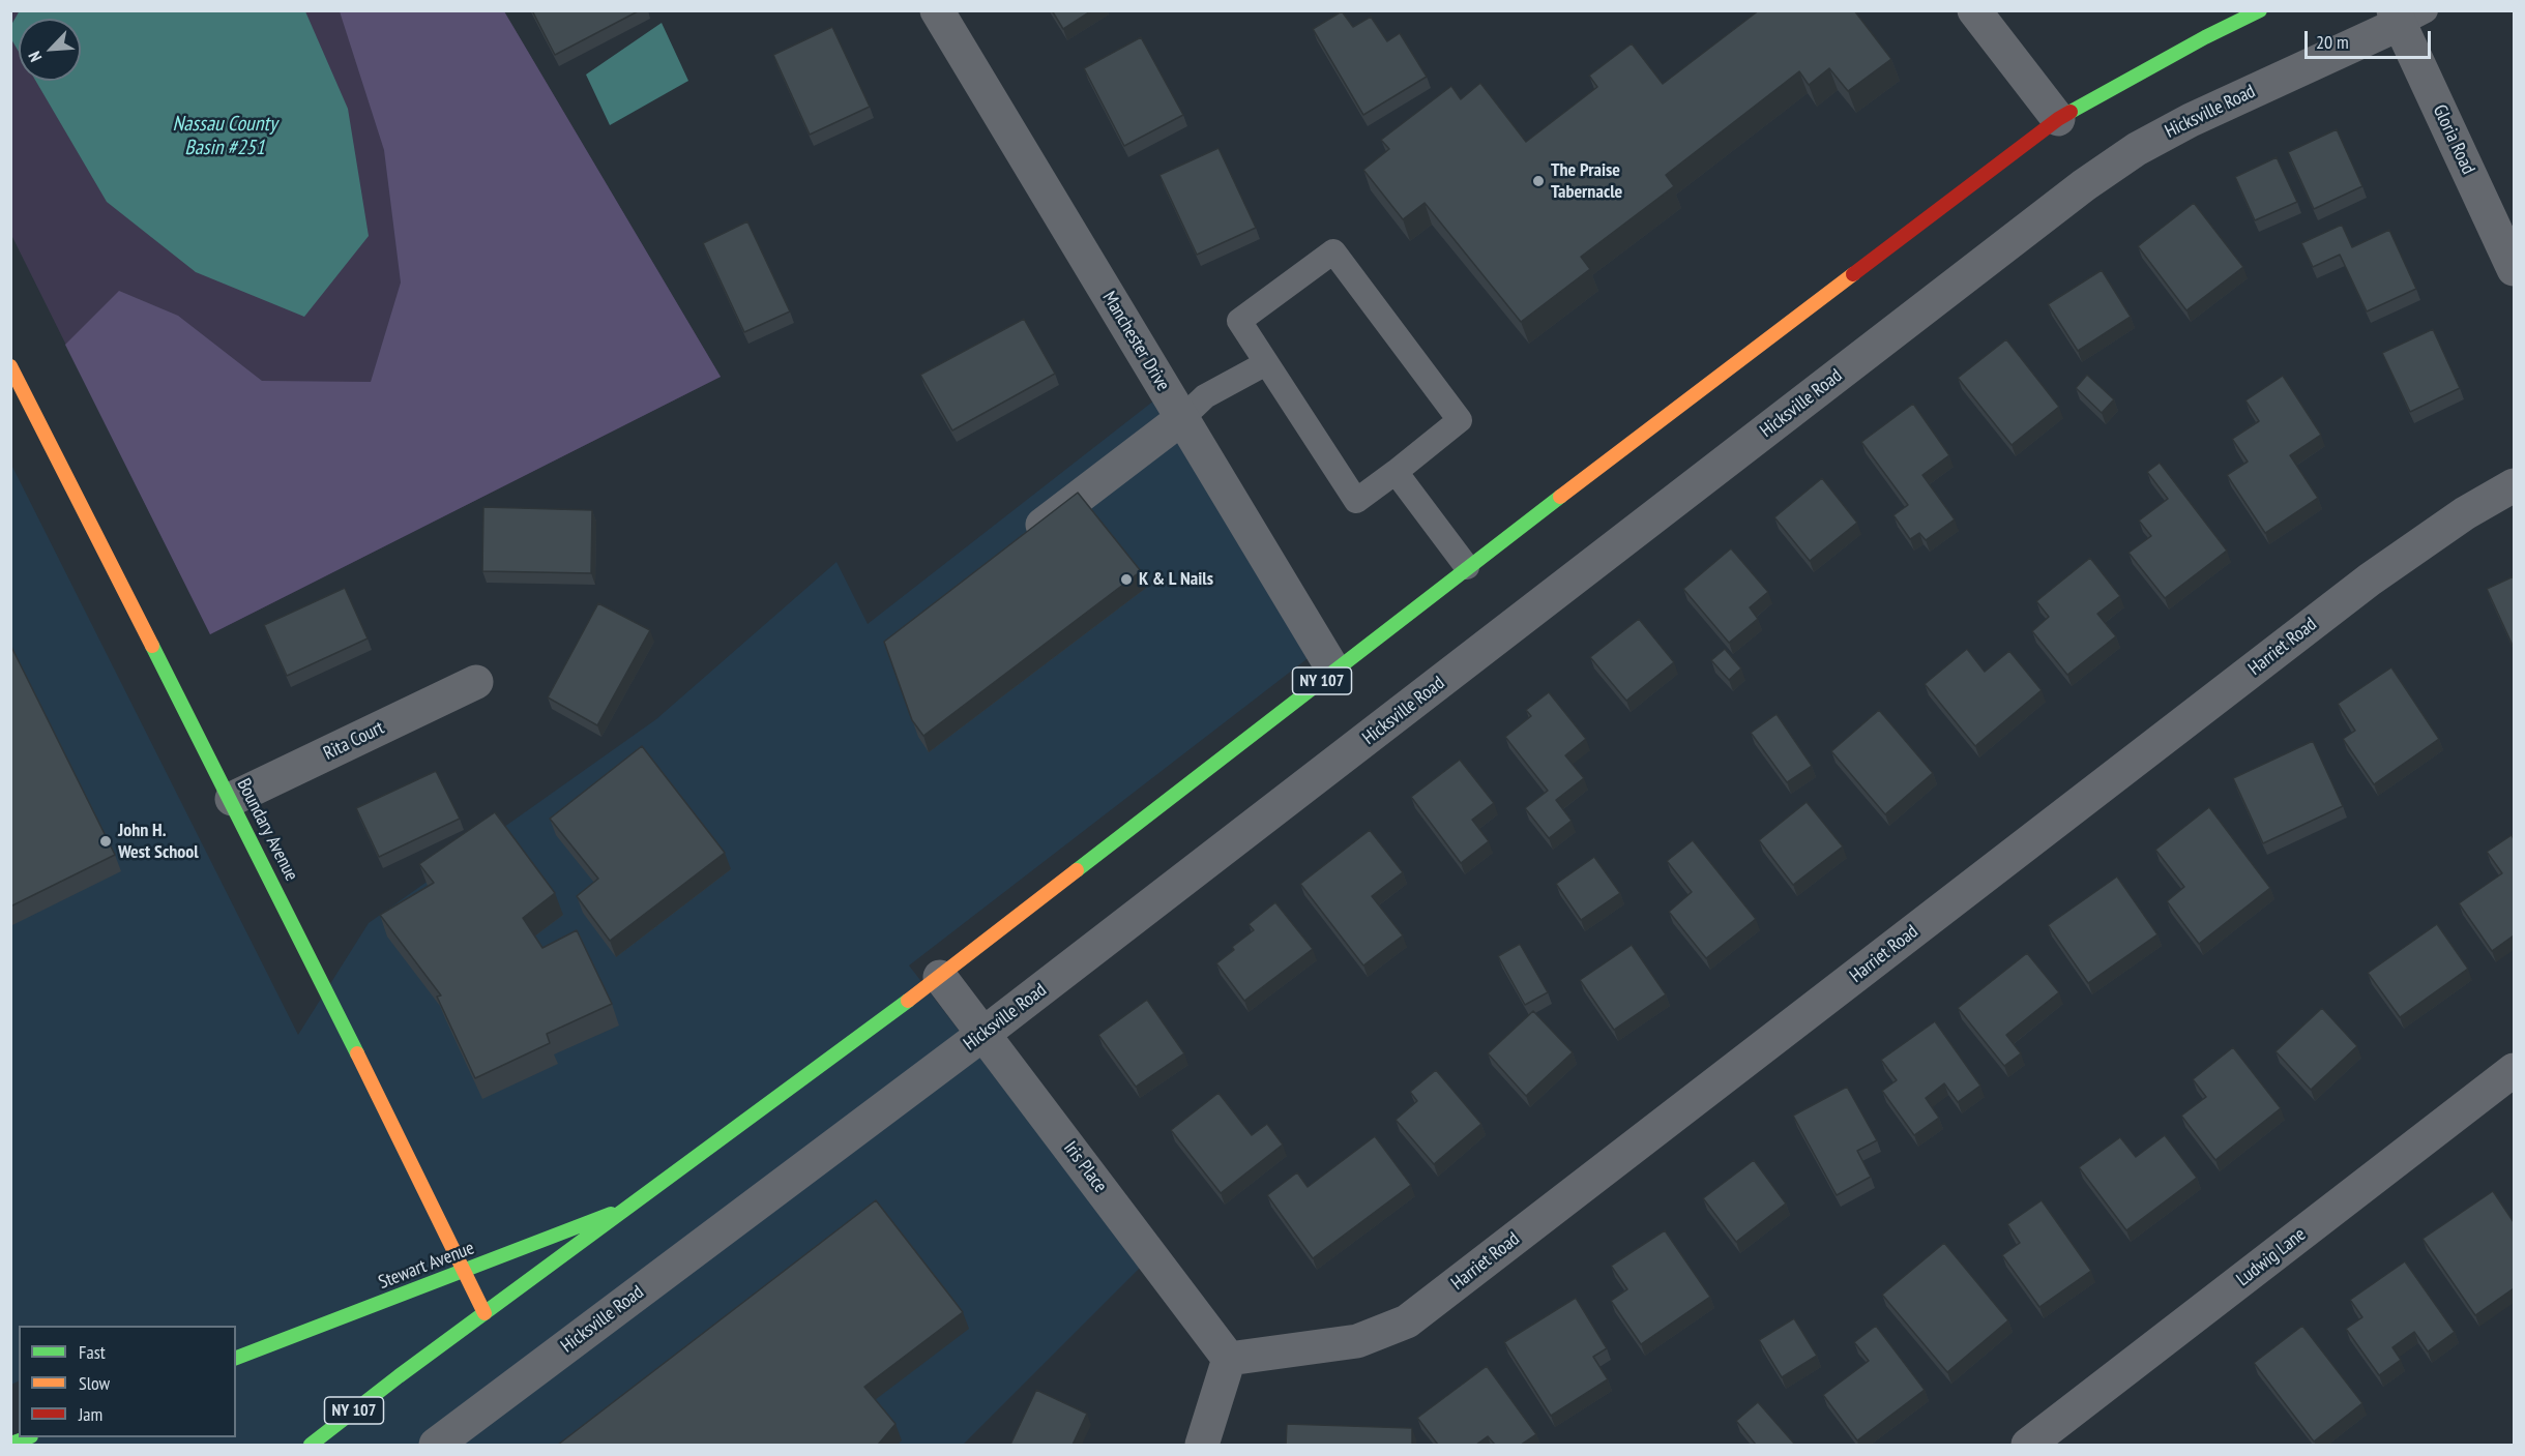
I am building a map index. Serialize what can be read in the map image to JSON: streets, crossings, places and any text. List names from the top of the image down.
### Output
{
  "streets": {
    "main road": ["NY 107", "Boundary Avenue", "Stewart Avenue"],
    "street": [
      "Hicksville Road",
      "Gloria Road",
      "Manchester Drive",
      "Harriet Road",
      "Rita Court",
      "Iris Place",
      "Ludwig Lane"
    ]
  },
  "crossings": [
    ["Hicksville Road", "Gloria Road"],
    ["Hicksville Road", "Iris Place"],
    ["Manchester Drive", "NY 107"],
    ["Harriet Road", "Iris Place"],
    ["NY 107", "Boundary Avenue"],
    ["NY 107", "Iris Place"],
    ["NY 107", "Stewart Avenue"],
    ["Rita Court", "Boundary Avenue"],
    ["Boundary Avenue", "Stewart Avenue"]
  ],
  "water": ["Nassau County Basin #251"],
  "places": ["The Praise Tabernacle", "K & L Nails", "John H. West School"],
  "legend": ["Fast", "Slow", "Jam"],
  "scale_bar": "20 m",
  "north": "bottom left"
}
